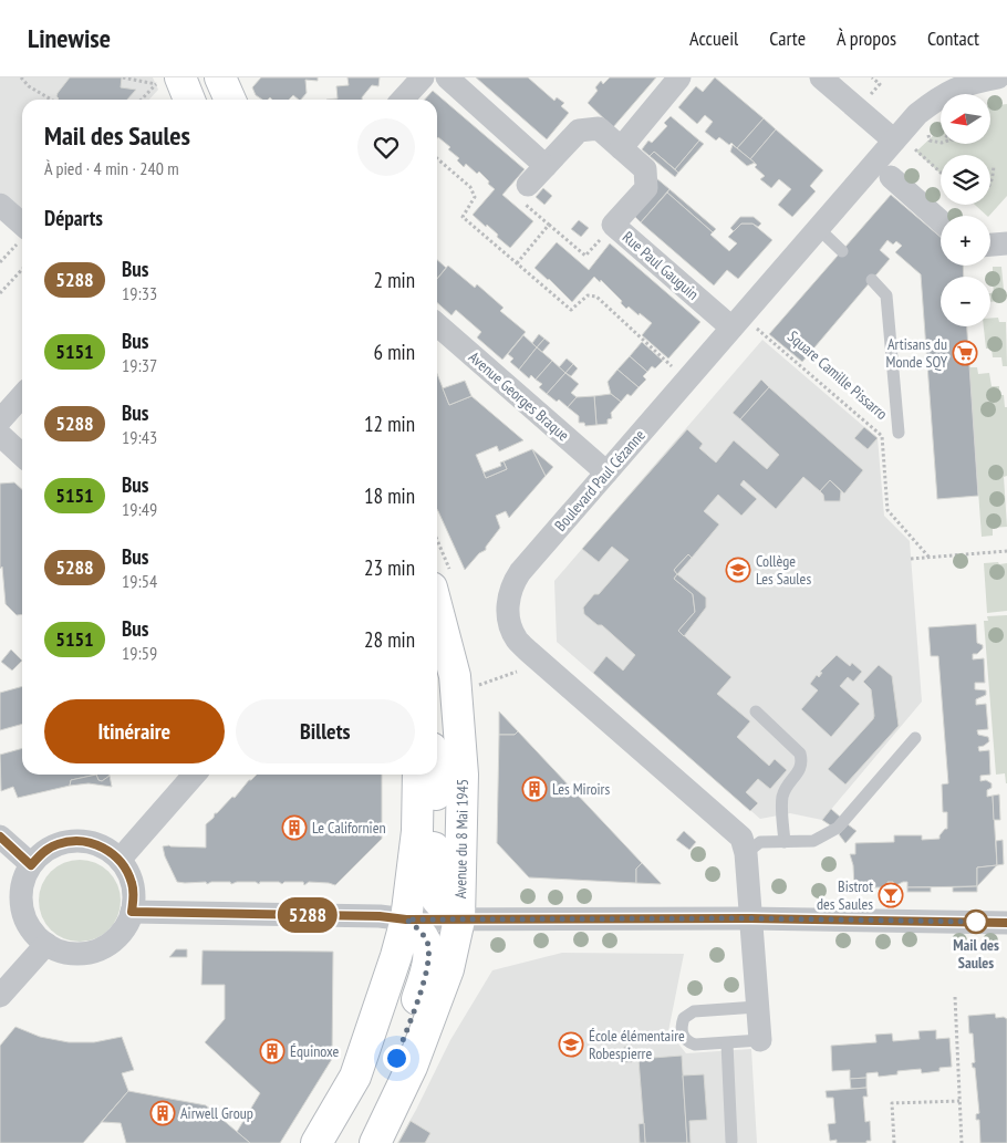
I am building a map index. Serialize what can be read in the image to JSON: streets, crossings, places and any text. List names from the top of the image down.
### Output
{
  "streets": {
    "main road": ["Avenue du 8 Mai 1945"],
    "street": ["Rue Paul Gauguin", "Avenue Georges Braque", "Boulevard Paul Cézanne"],
    "lane": ["Square Camille Pissarro"]
  },
  "crossings": [
    ["Rue Paul Gauguin", "Square Camille Pissarro"],
    ["Rue Paul Gauguin", "Boulevard Paul Cézanne"],
    ["Square Camille Pissarro", "Boulevard Paul Cézanne"],
    ["Avenue Georges Braque", "Boulevard Paul Cézanne"]
  ],
  "places": {
    "supermarket": ["Artisans du Monde SQY"],
    "school or university": ["Collège Les Saules", "École élémentaire Robespierre"],
    "building": [
      "Les Miroirs",
      "Le Californien",
      "Équinoxe",
      "Airwell Group"
    ],
    "bar": ["Bistrot des Saules"],
    "other": ["Mail des Saules"]
  },
  "lines": ["bus line 5288"],
  "north": "left",
  "page": {
    "header": "Linewise",
    "nav": [
      "Accueil",
      "Carte",
      "À propos",
      "Contact"
    ],
    "on_map": "5288",
    "map_buttons": ["+", "−"],
    "heading": [
      ["Mail des Saules", "À pied · 4 min · 240 m"],
      "Départs"
    ],
    "list": [
      {
        "mark": "5288",
        "name": "Bus",
        "note": "19:33",
        "value": "2 min"
      },
      {
        "mark": "5151",
        "name": "Bus",
        "note": "19:37",
        "value": "6 min"
      },
      {
        "mark": "5288",
        "name": "Bus",
        "note": "19:43",
        "value": "12 min"
      },
      {
        "mark": "5151",
        "name": "Bus",
        "note": "19:49",
        "value": "18 min"
      },
      {
        "mark": "5288",
        "name": "Bus",
        "note": "19:54",
        "value": "23 min"
      },
      {
        "mark": "5151",
        "name": "Bus",
        "note": "19:59",
        "value": "28 min"
      }
    ],
    "buttons": ["Itinéraire", "Billets"]
  }
}
